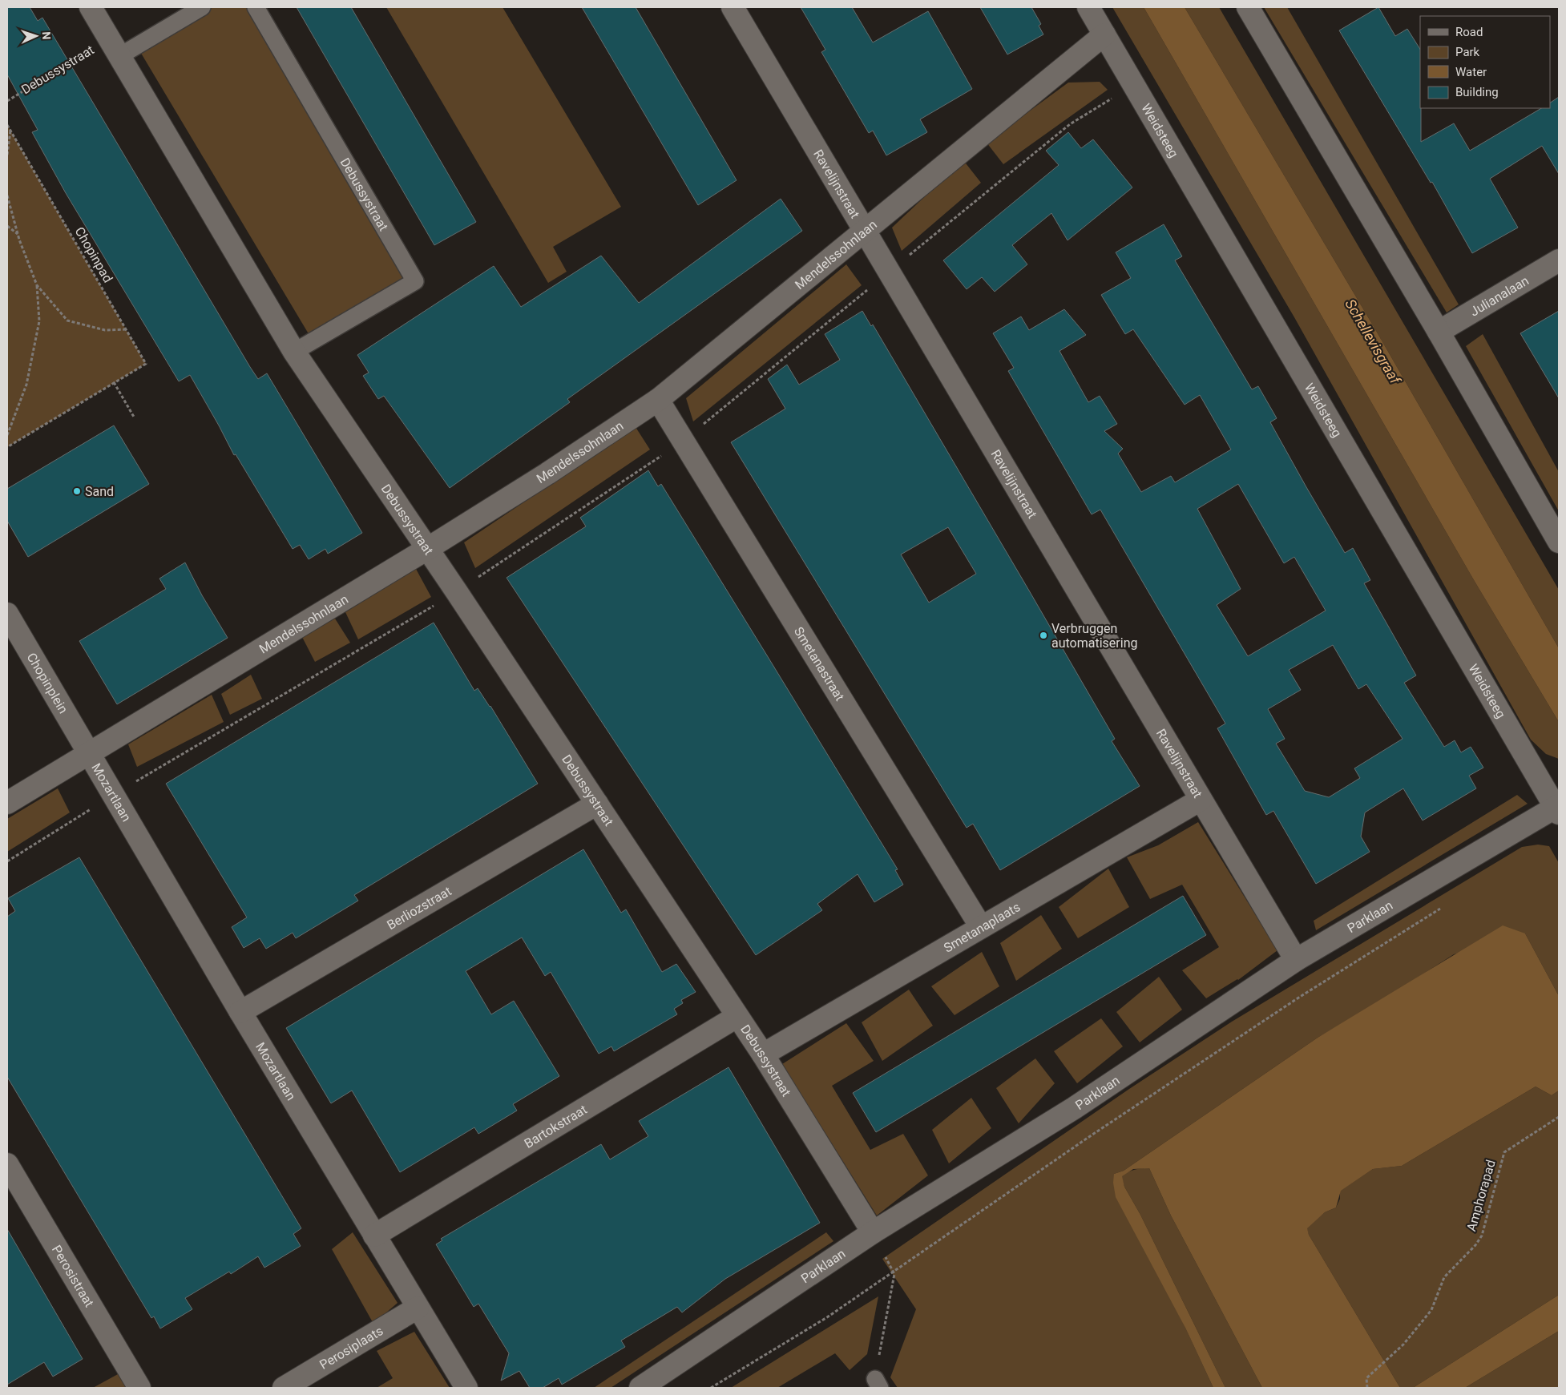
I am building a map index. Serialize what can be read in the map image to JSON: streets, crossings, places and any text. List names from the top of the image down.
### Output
{
  "streets": {
    "street": [
      "Debussystraat",
      "Weidsteeg",
      "Ravelijnstraat",
      "Mendelssohnlaan",
      "Julianalaan",
      "Smetanastraat",
      "Chopinplein",
      "Mozartlaan",
      "Berliozstraat",
      "Parklaan",
      "Smetanaplaats",
      "Bartokstraat",
      "Perosistraat",
      "Perosiplaats"
    ],
    "path": ["Chopinpad", "Amphorapad"]
  },
  "crossings": [
    ["Debussystraat", "Mendelssohnlaan"],
    ["Debussystraat", "Berliozstraat"],
    ["Debussystraat", "Parklaan"],
    ["Debussystraat", "Smetanaplaats"],
    ["Debussystraat", "Bartokstraat"],
    ["Weidsteeg", "Mendelssohnlaan"],
    ["Weidsteeg", "Parklaan"],
    ["Ravelijnstraat", "Mendelssohnlaan"],
    ["Ravelijnstraat", "Parklaan"],
    ["Ravelijnstraat", "Smetanaplaats"],
    ["Mendelssohnlaan", "Smetanastraat"],
    ["Mendelssohnlaan", "Chopinplein"],
    ["Mendelssohnlaan", "Mozartlaan"],
    ["Smetanastraat", "Smetanaplaats"],
    ["Chopinplein", "Mozartlaan"],
    ["Mozartlaan", "Berliozstraat"],
    ["Mozartlaan", "Bartokstraat"],
    ["Mozartlaan", "Perosiplaats"]
  ],
  "water": ["Schellevisgraaf"],
  "places": ["Sand", "Verbruggen automatisering"],
  "legend": [
    "Road",
    "Park",
    "Water",
    "Building"
  ],
  "north": "right"
}
